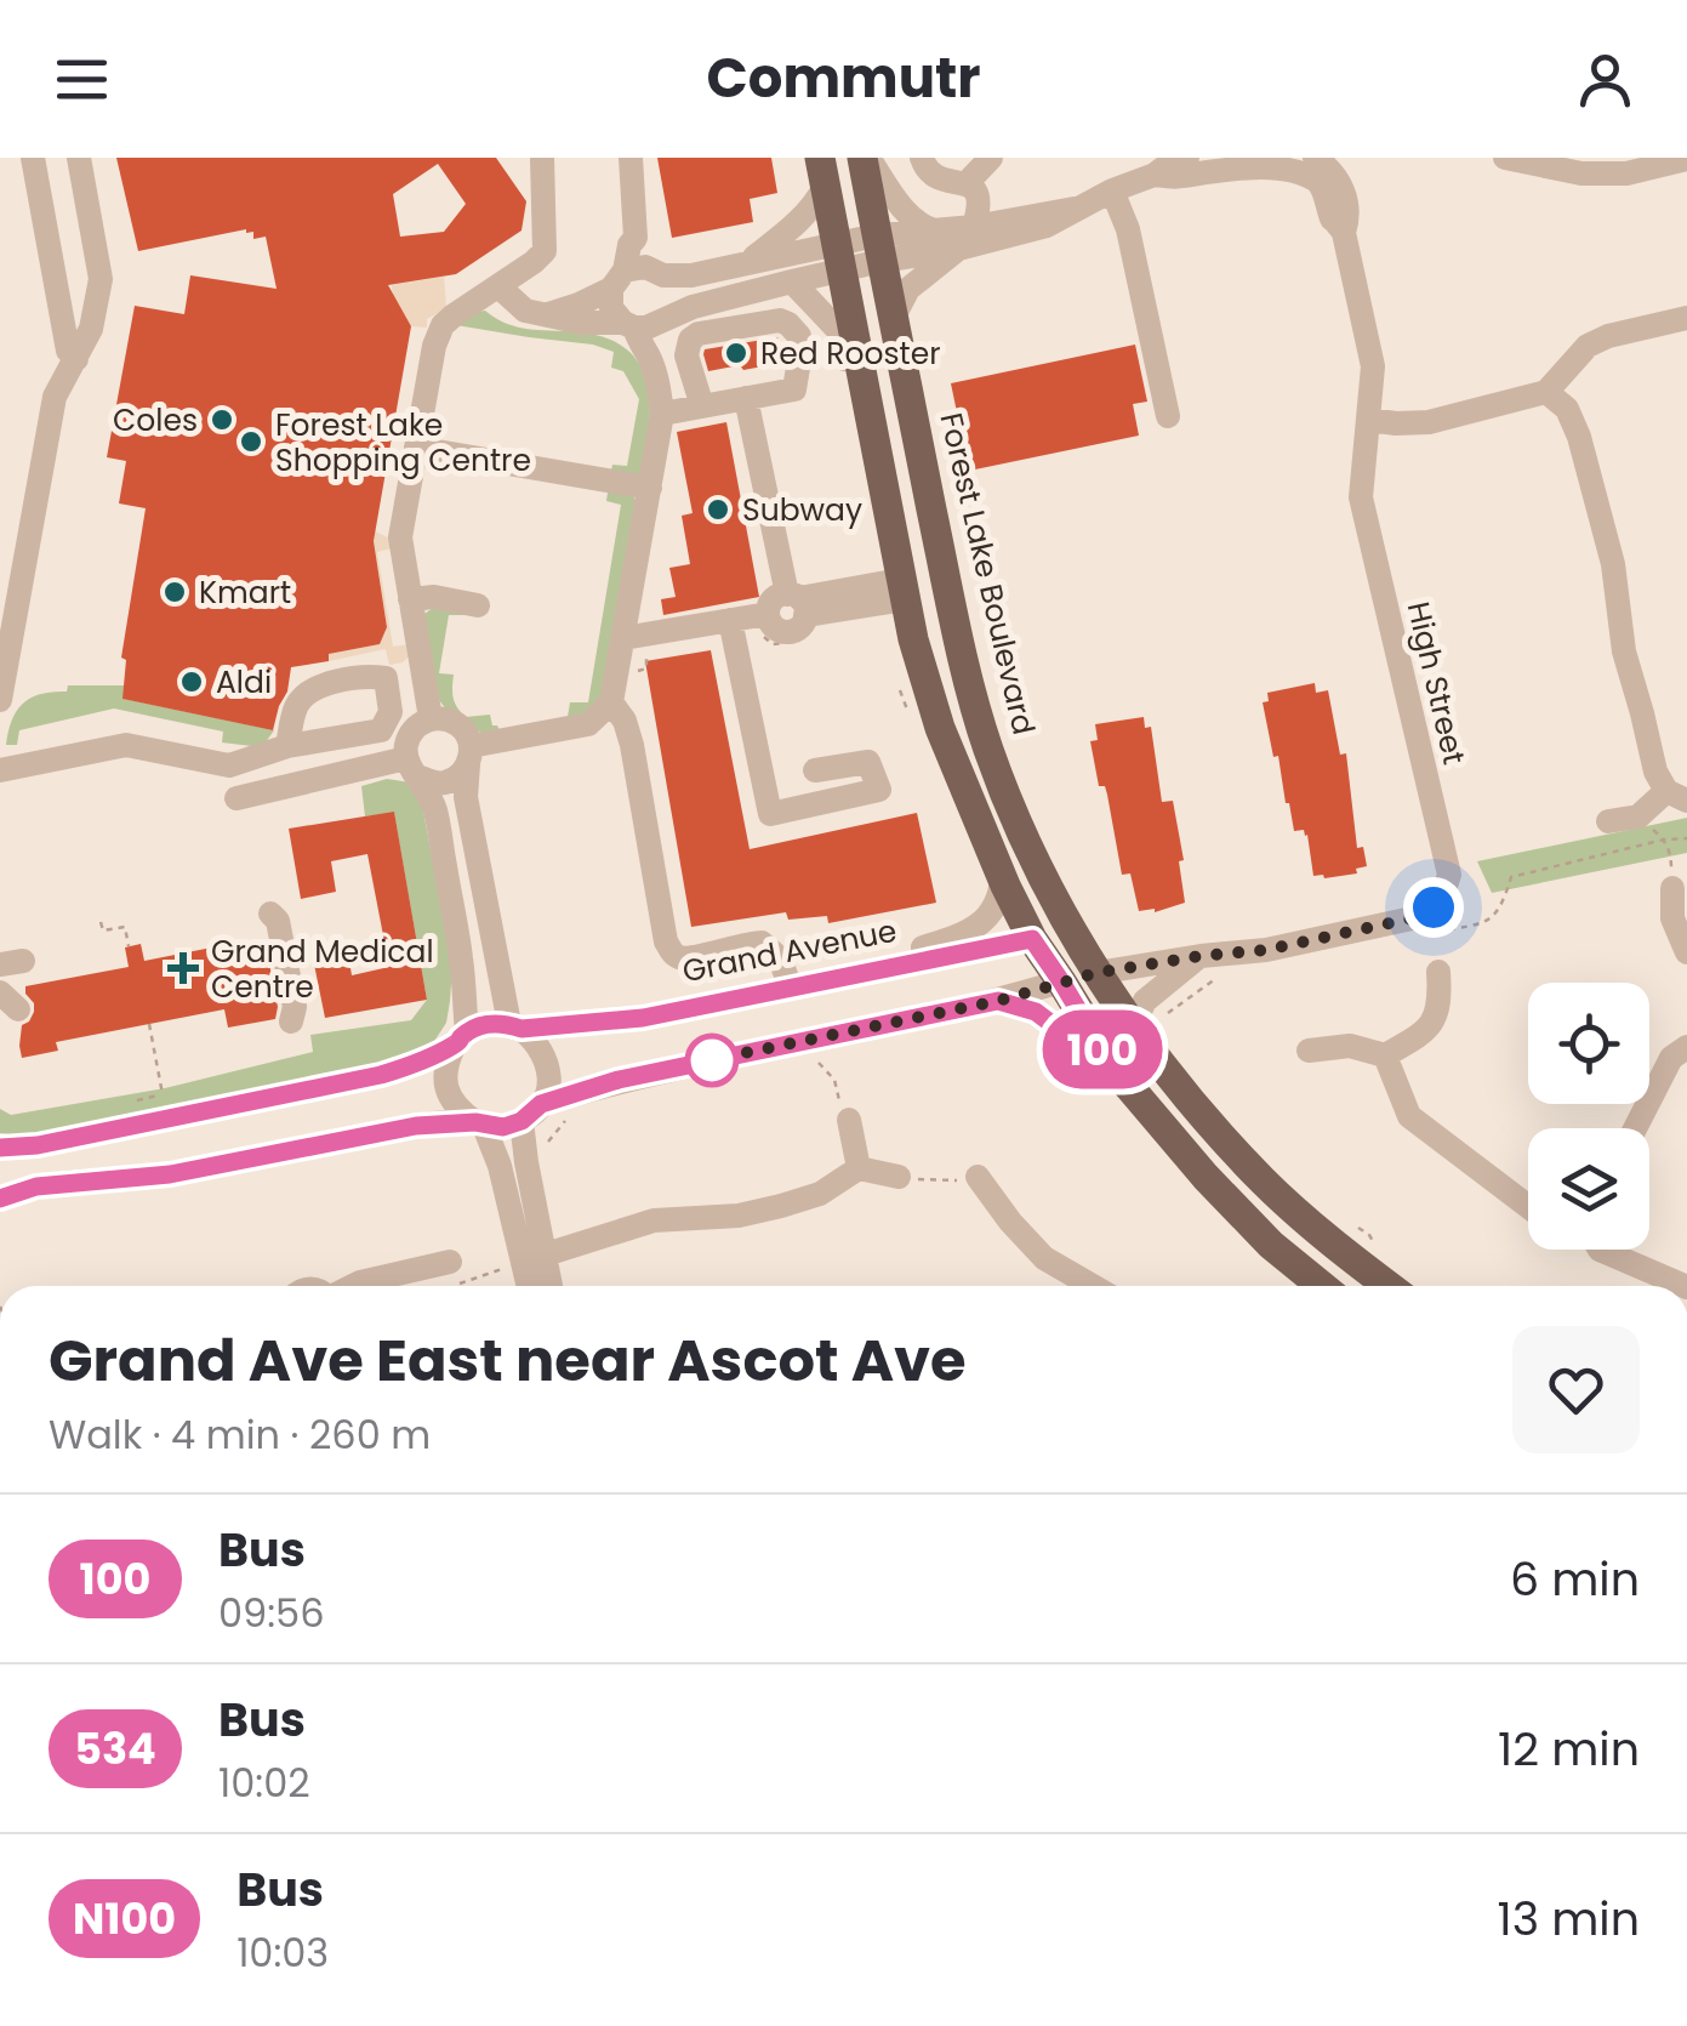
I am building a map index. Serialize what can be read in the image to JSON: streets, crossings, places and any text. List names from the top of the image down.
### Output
{
  "streets": {
    "main road": ["Forest Lake Boulevard", "Grand Avenue"],
    "street": ["High Street"]
  },
  "crossings": [
    ["Forest Lake Boulevard", "High Street"],
    ["Forest Lake Boulevard", "Grand Avenue"]
  ],
  "places": {
    "other": [
      "Red Rooster",
      "Coles",
      "Forest Lake Shopping Centre",
      "Subway",
      "Kmart",
      "Aldi"
    ],
    "health": ["Grand Medical Centre"]
  },
  "lines": ["bus line 100"],
  "page": {
    "header": "Commutr",
    "on_map": "100",
    "heading": ["Grand Ave East near Ascot Ave", "Walk · 4 min · 260 m"],
    "list": [
      {
        "mark": "100",
        "name": "Bus",
        "note": "09:56",
        "value": "6 min"
      },
      {
        "mark": "534",
        "name": "Bus",
        "note": "10:02",
        "value": "12 min"
      },
      {
        "mark": "N100",
        "name": "Bus",
        "note": "10:03",
        "value": "13 min"
      }
    ]
  }
}
